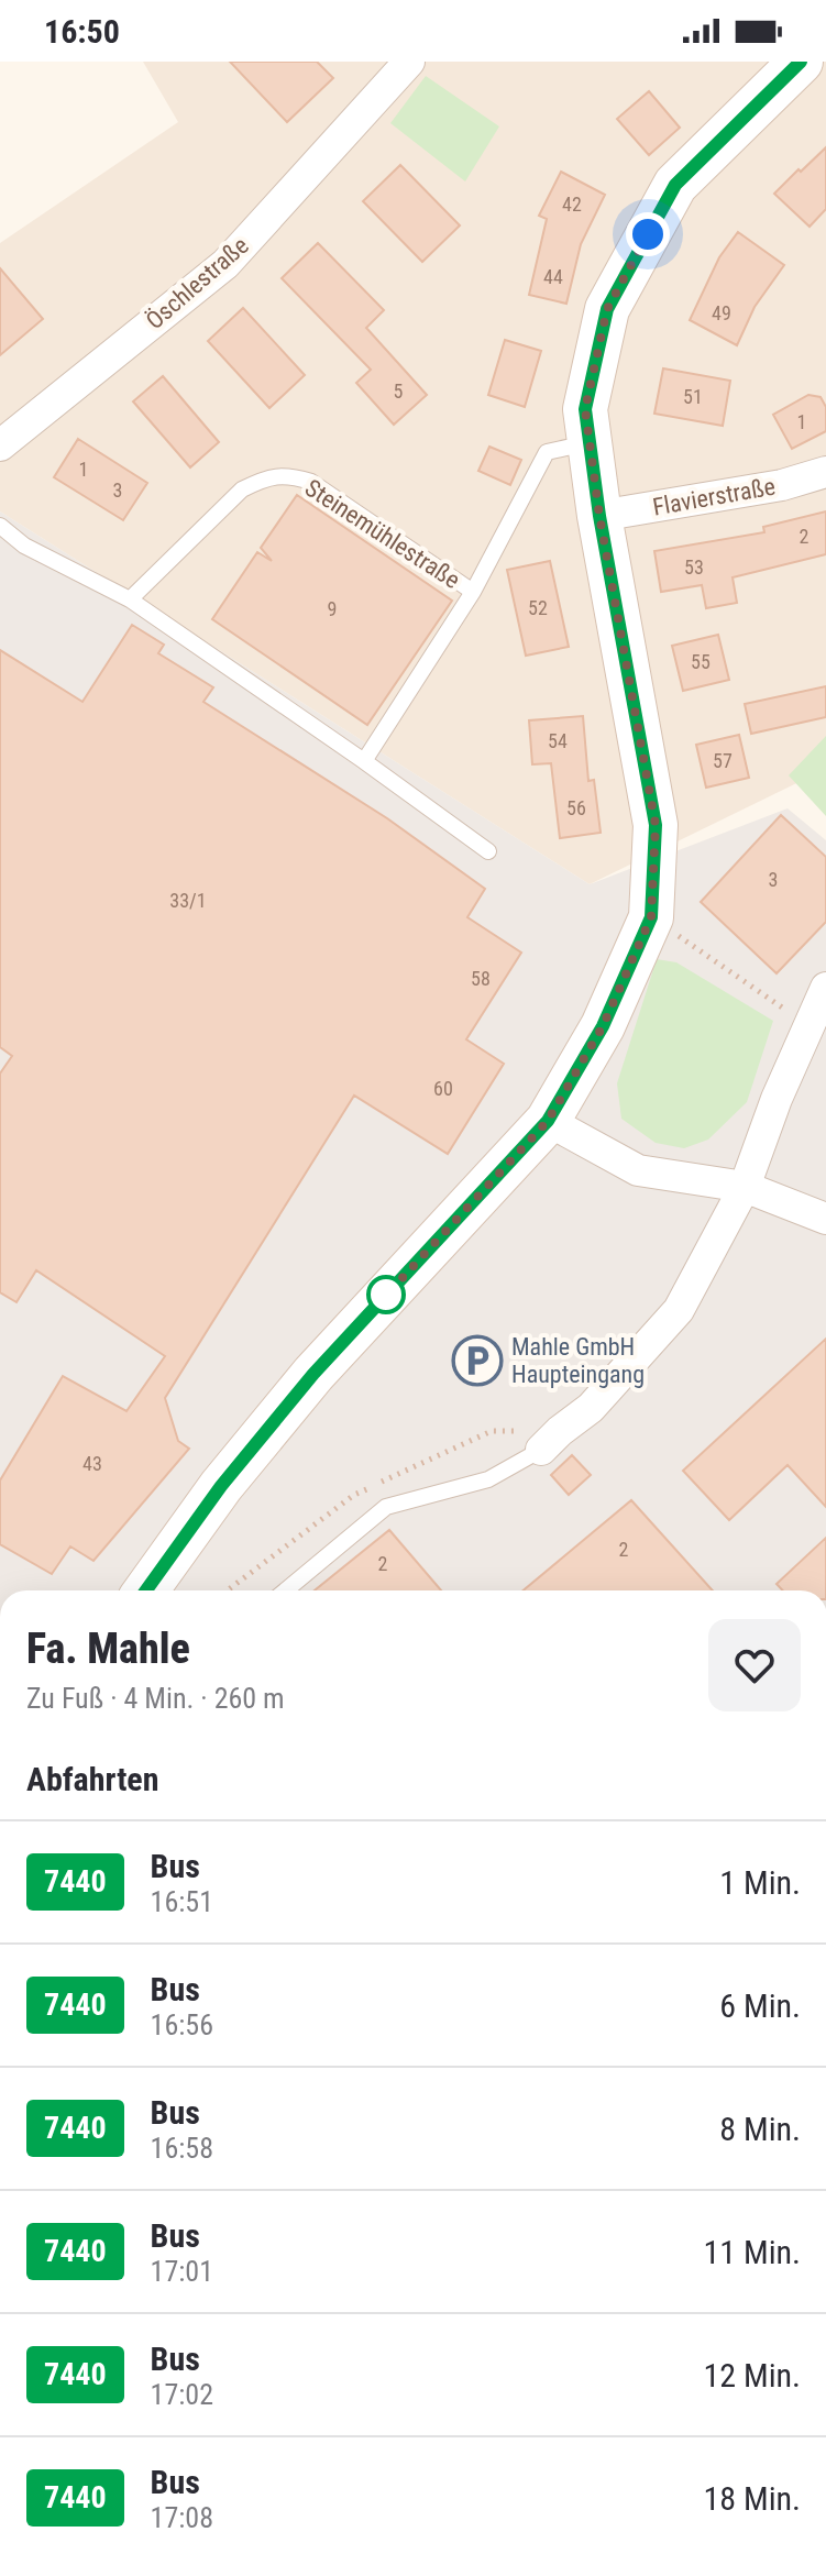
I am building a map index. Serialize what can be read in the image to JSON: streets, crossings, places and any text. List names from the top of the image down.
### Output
{
  "streets": {
    "street": ["Öschlestraße", "Flavierstraße"],
    "lane": ["Steinemühlestraße"]
  },
  "places": {
    "parking": ["Mahle GmbH Haupteingang"]
  },
  "lines": ["bus line 7440"],
  "house_numbers": [
    "42",
    "44",
    "49",
    "5",
    "51",
    "1",
    "1",
    "3",
    "2",
    "53",
    "52",
    "9",
    "55",
    "54",
    "57",
    "56",
    "3",
    "33/1",
    "58",
    "60",
    "43",
    "2",
    "2"
  ],
  "page": {
    "status": "16:50",
    "heading": [
      ["Fa. Mahle", "Zu Fuß · 4 Min. · 260 m"],
      "Abfahrten"
    ],
    "list": [
      {
        "mark": "7440",
        "name": "Bus",
        "note": "16:51",
        "value": "1 Min."
      },
      {
        "mark": "7440",
        "name": "Bus",
        "note": "16:56",
        "value": "6 Min."
      },
      {
        "mark": "7440",
        "name": "Bus",
        "note": "16:58",
        "value": "8 Min."
      },
      {
        "mark": "7440",
        "name": "Bus",
        "note": "17:01",
        "value": "11 Min."
      },
      {
        "mark": "7440",
        "name": "Bus",
        "note": "17:02",
        "value": "12 Min."
      },
      {
        "mark": "7440",
        "name": "Bus",
        "note": "17:08",
        "value": "18 Min."
      }
    ]
  }
}
